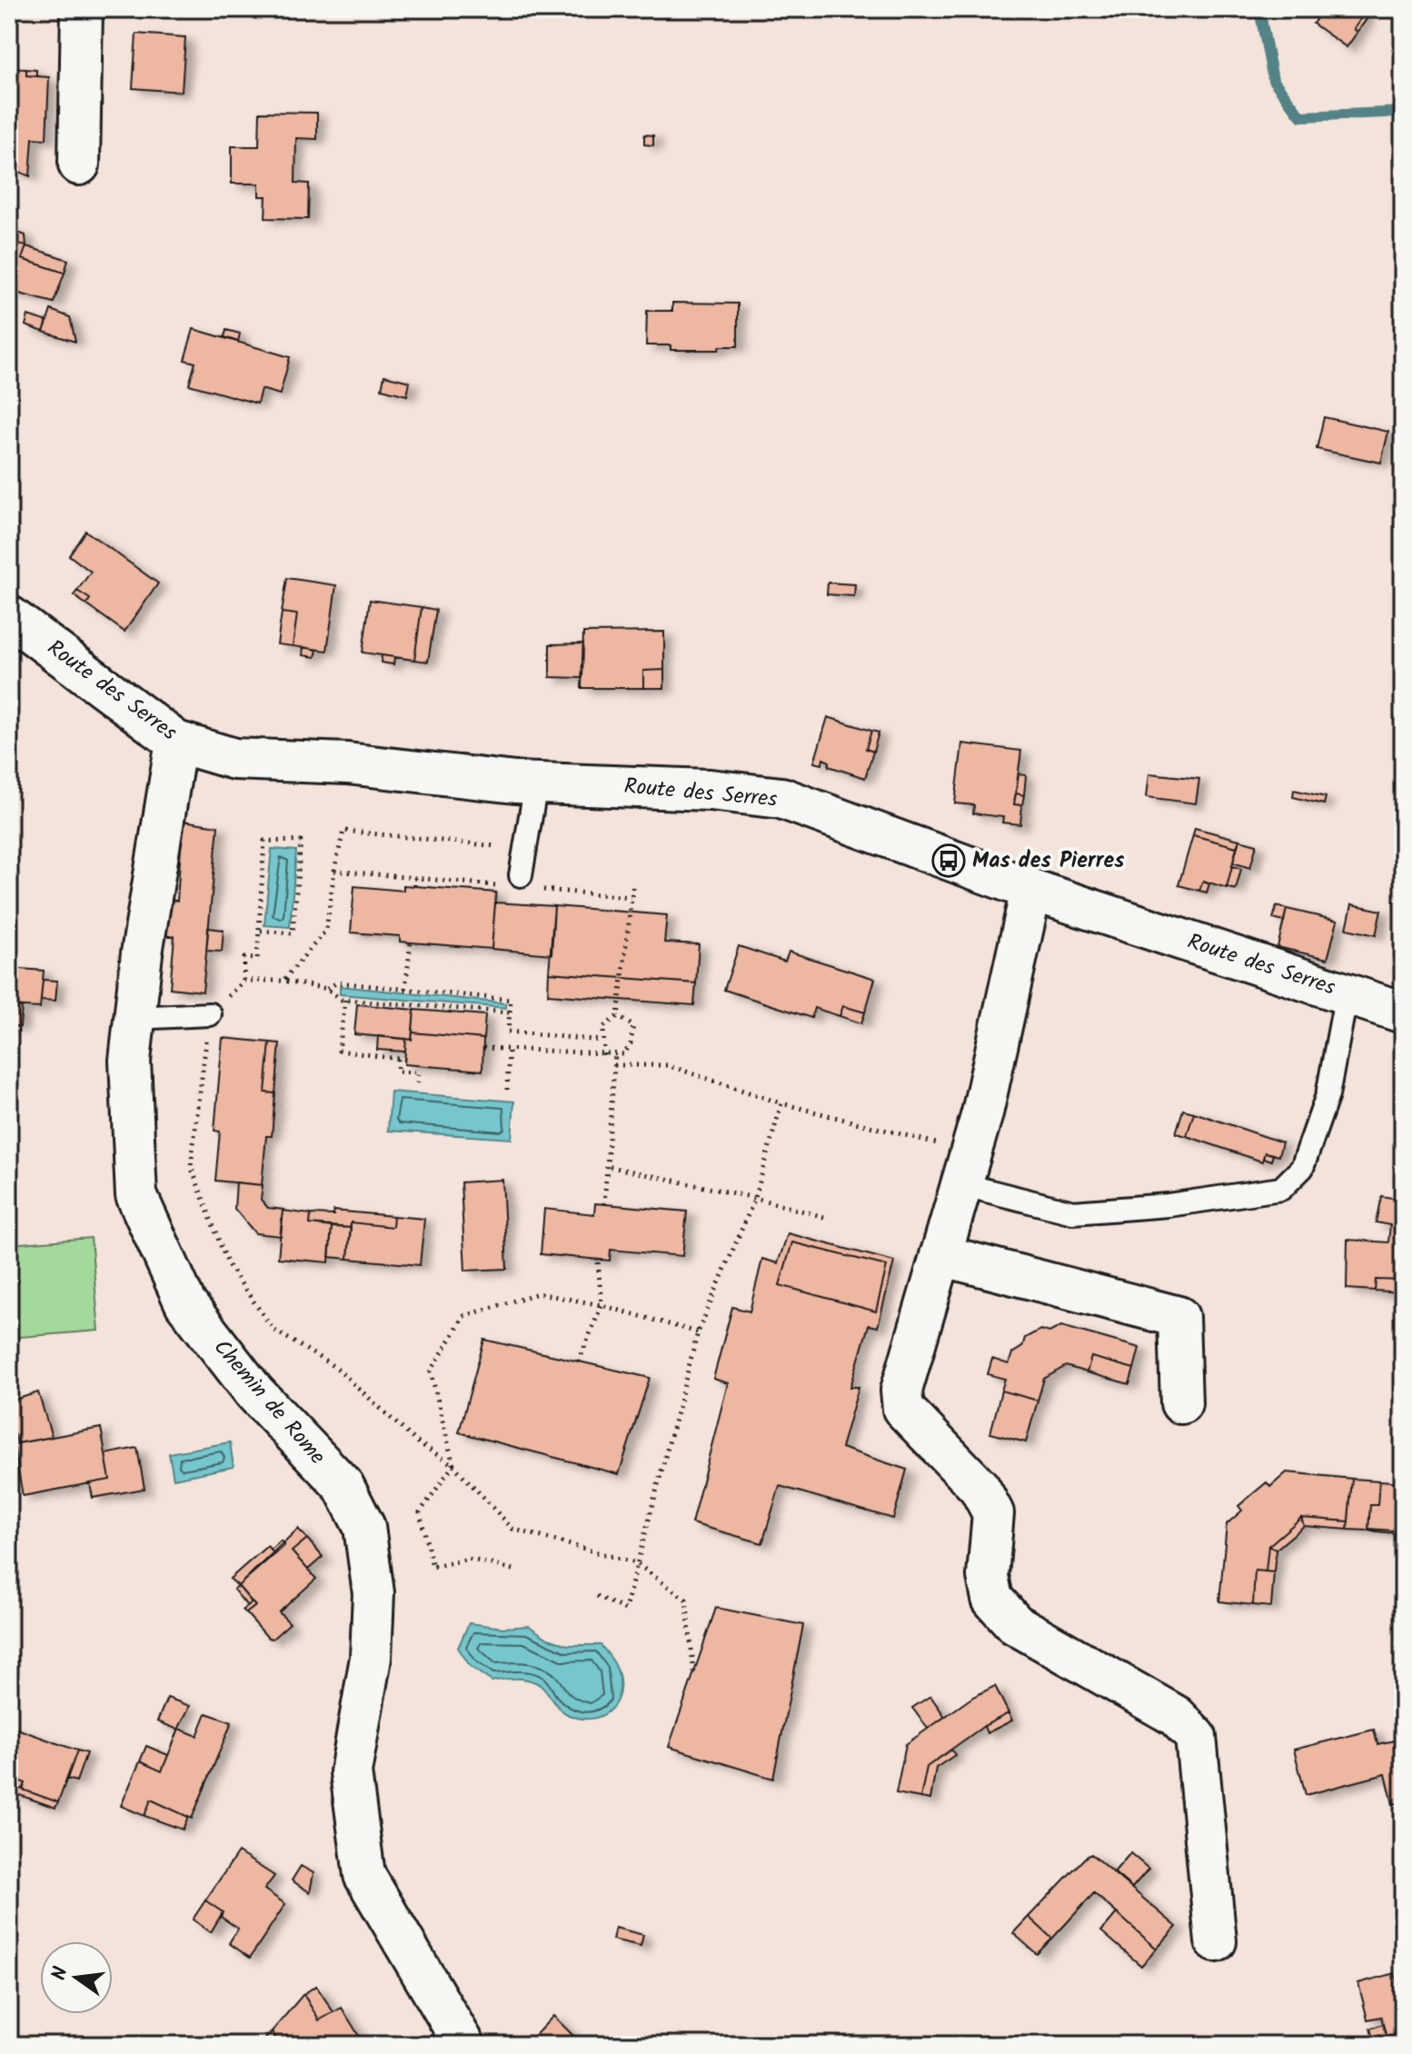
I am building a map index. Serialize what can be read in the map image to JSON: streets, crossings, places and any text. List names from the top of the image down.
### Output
{
  "streets": {
    "street": ["Route des Serres", "Chemin de Rome"]
  },
  "crossings": [
    ["Route des Serres", "Chemin de Rome"]
  ],
  "places": {
    "bus stop": ["Mas des Pierres"]
  },
  "north": "left"
}
